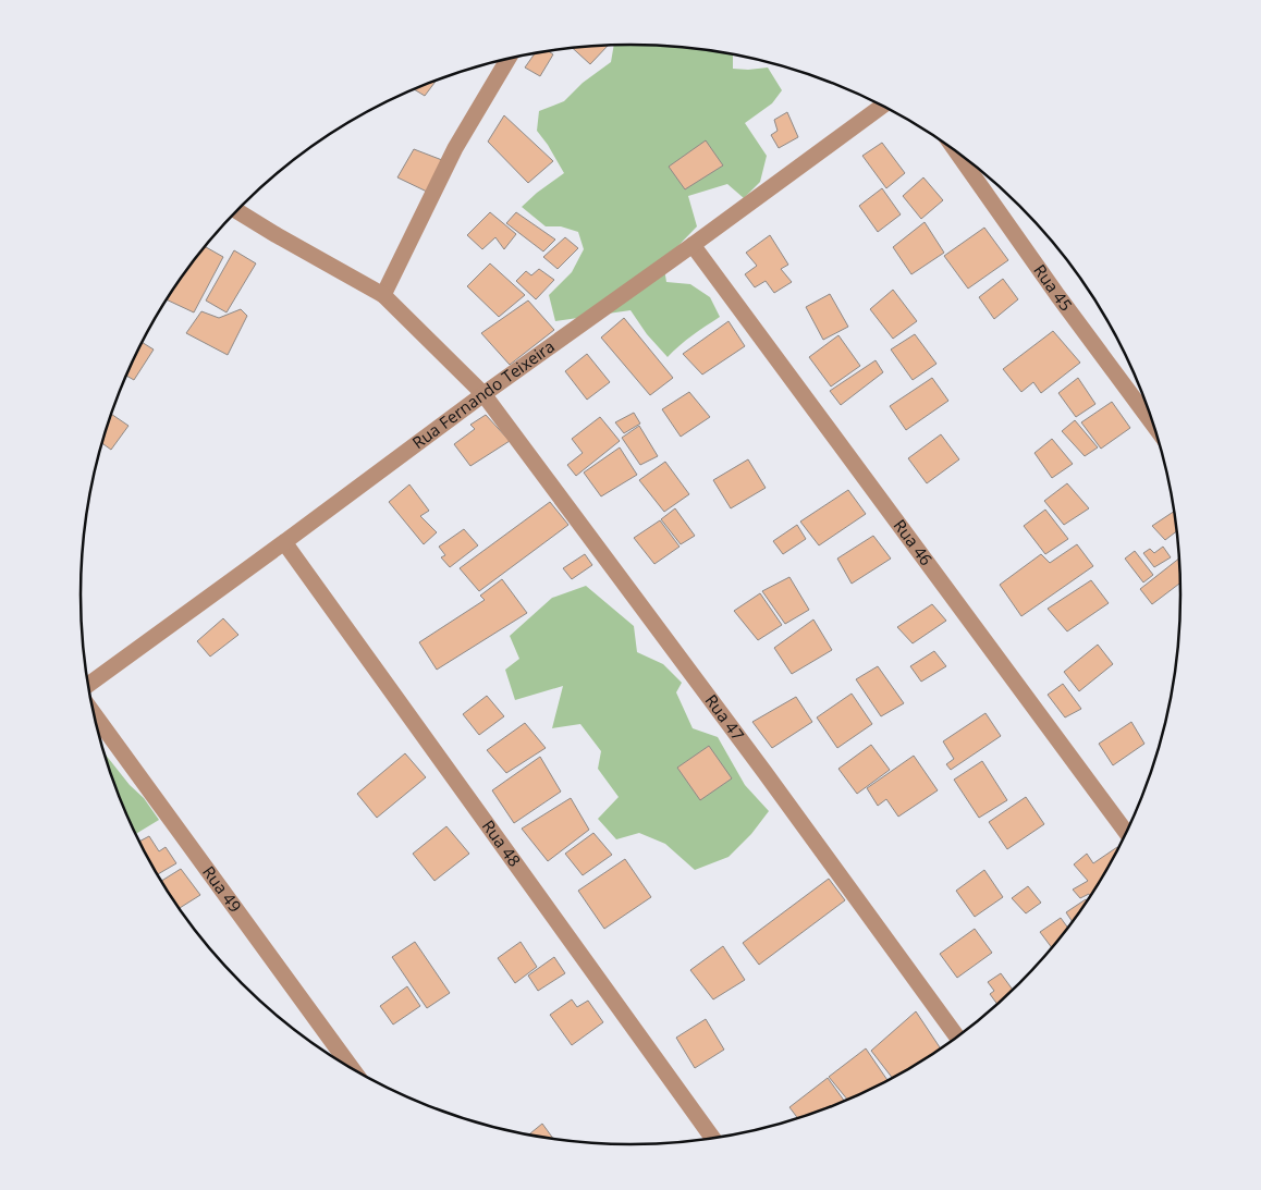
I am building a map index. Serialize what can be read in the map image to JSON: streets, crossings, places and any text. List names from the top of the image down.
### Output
{
  "streets": {
    "street": [
      "Rua 45",
      "Rua Fernando Teixeira",
      "Rua 46",
      "Rua 47",
      "Rua 48",
      "Rua 49"
    ]
  },
  "crossings": [
    ["Rua Fernando Teixeira", "Rua 46"],
    ["Rua Fernando Teixeira", "Rua 47"],
    ["Rua Fernando Teixeira", "Rua 48"]
  ]
}
